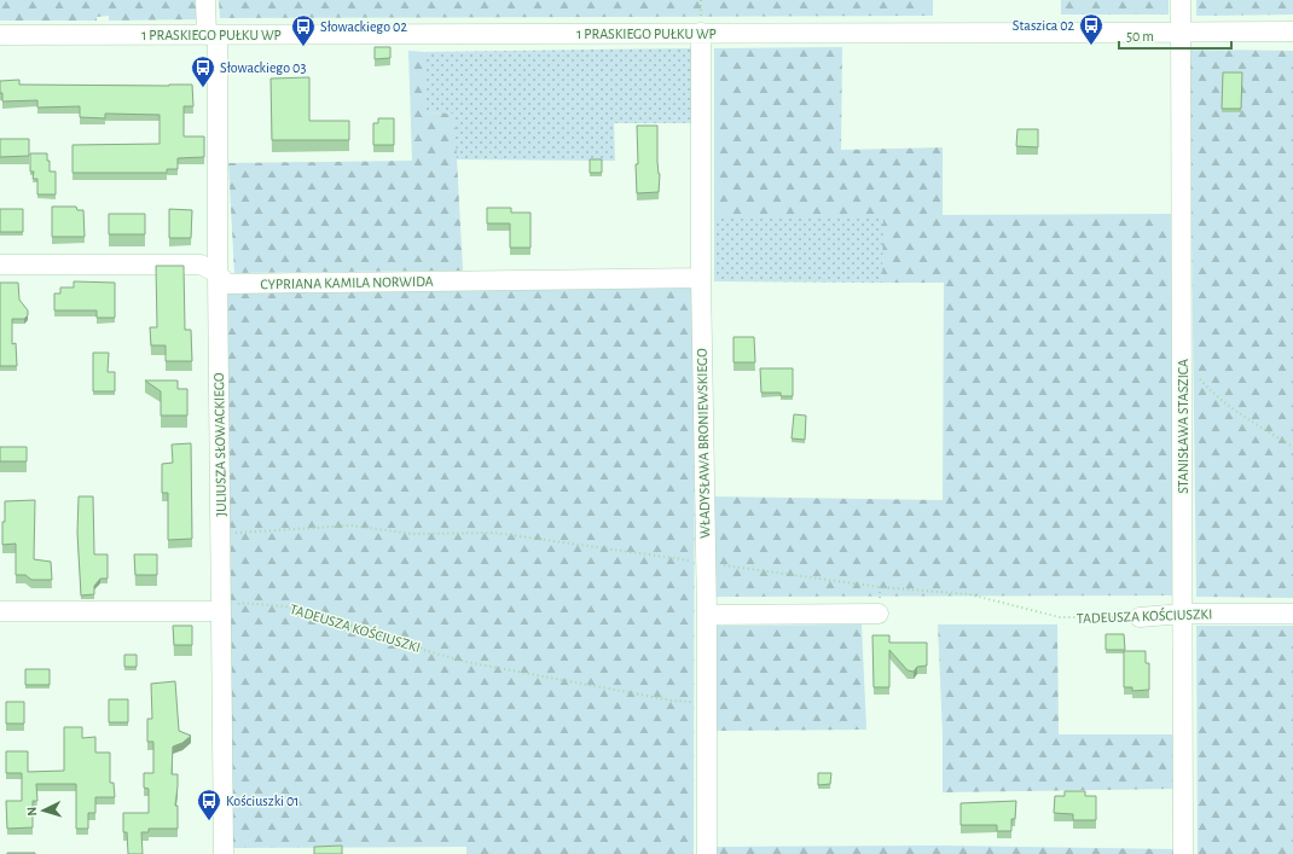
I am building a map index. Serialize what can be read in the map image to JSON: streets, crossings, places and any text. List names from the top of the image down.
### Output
{
  "streets": {
    "street": [
      "1 PRASKIEGO PUŁKU WP",
      "CYPRIANA KAMILA NORWIDA",
      "STANISŁAWA STASZICA",
      "WŁADYSŁAWA BRONIEWSKIEGO",
      "JULIUSZA SŁOWACKIEGO",
      "TADEUSZA KOŚCIUSZKI"
    ]
  },
  "crossings": [
    ["1 PRASKIEGO PUŁKU WP", "STANISŁAWA STASZICA"],
    ["1 PRASKIEGO PUŁKU WP", "WŁADYSŁAWA BRONIEWSKIEGO"],
    ["1 PRASKIEGO PUŁKU WP", "JULIUSZA SŁOWACKIEGO"],
    ["CYPRIANA KAMILA NORWIDA", "WŁADYSŁAWA BRONIEWSKIEGO"],
    ["CYPRIANA KAMILA NORWIDA", "JULIUSZA SŁOWACKIEGO"],
    ["STANISŁAWA STASZICA", "TADEUSZA KOŚCIUSZKI"],
    ["WŁADYSŁAWA BRONIEWSKIEGO", "TADEUSZA KOŚCIUSZKI"],
    ["JULIUSZA SŁOWACKIEGO", "TADEUSZA KOŚCIUSZKI"]
  ],
  "places": {
    "bus stop": [
      "Staszica 02",
      "Słowackiego 02",
      "Słowackiego 03",
      "Kościuszki 01"
    ]
  },
  "scale_bar": "50 m",
  "north": "left"
}
